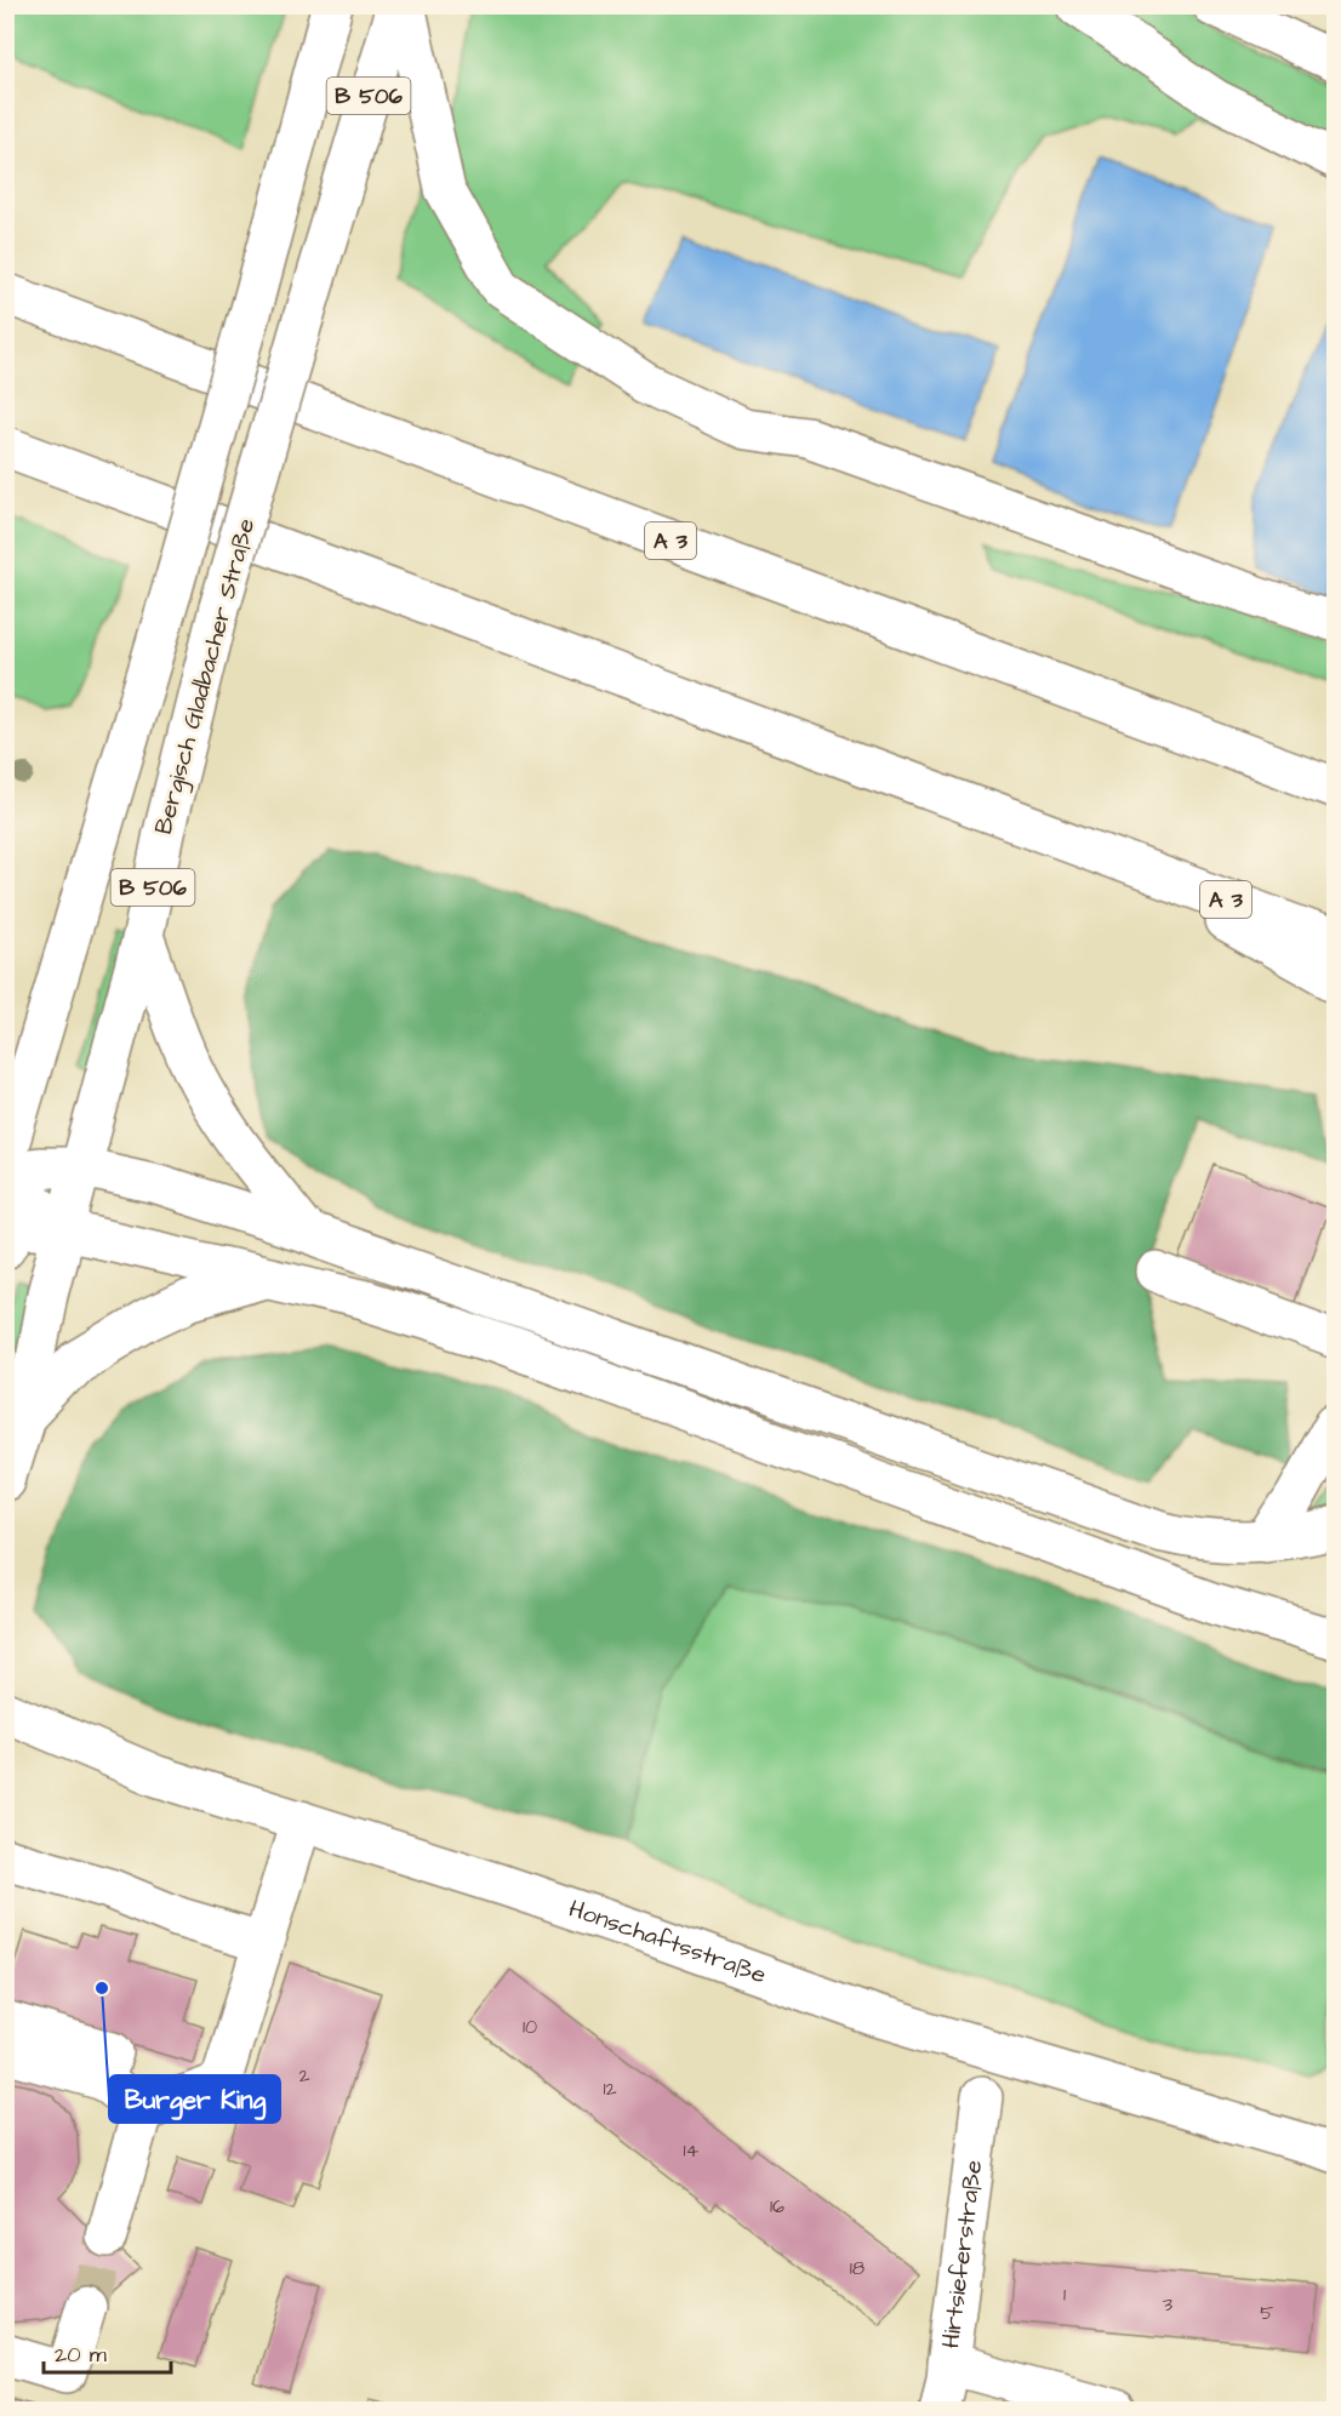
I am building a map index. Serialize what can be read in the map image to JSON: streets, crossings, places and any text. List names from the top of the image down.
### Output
{
  "streets": {
    "main road": [
      "B 506",
      "A 3",
      "Bergisch Gladbacher Straße",
      "Honschaftsstraße",
      "Hirtsieferstraße"
    ]
  },
  "places": ["Burger King"],
  "house_numbers": [
    "10",
    "2",
    "12",
    "14",
    "16",
    "18",
    "1",
    "3",
    "5"
  ],
  "scale_bar": "20 m"
}
